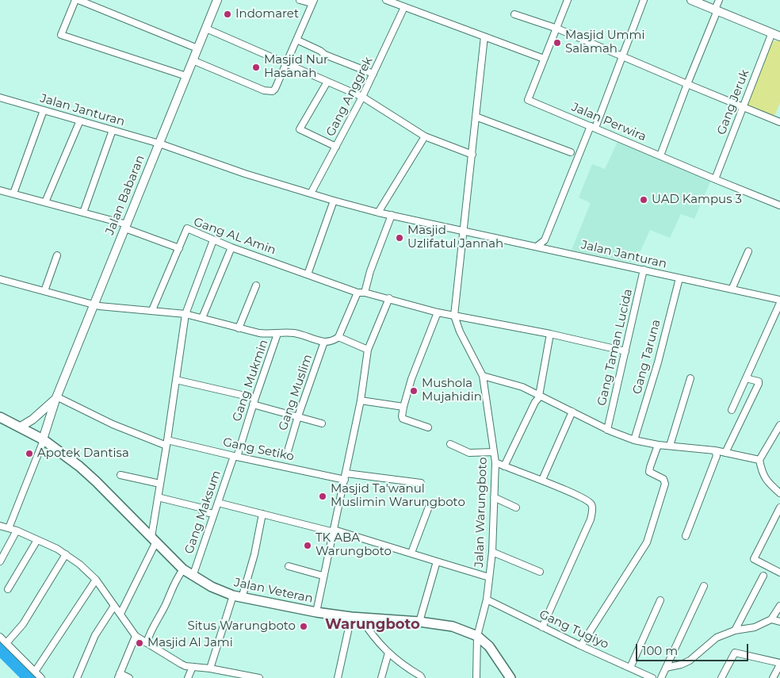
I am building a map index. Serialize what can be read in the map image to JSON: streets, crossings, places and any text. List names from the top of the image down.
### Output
{
  "streets": {
    "main road": ["Jalan Veteran"],
    "street": [
      "Gang Anggrek",
      "Gang Jeruk",
      "Jalan Janturan",
      "Jalan Perwira",
      "Jalan Babaran",
      "Gang AL Amin",
      "Gang Taman Lucida",
      "Gang Taruna",
      "Gang Mukmin",
      "Gang Muslim",
      "Gang Setiko",
      "Gang Maksum",
      "Jalan Warungboto",
      "Gang Tugiyo"
    ]
  },
  "crossings": [
    ["Gang Anggrek", "Jalan Janturan"],
    ["Gang Jeruk", "Jalan Perwira"],
    ["Jalan Janturan", "Jalan Babaran"],
    ["Jalan Janturan", "Gang Taman Lucida"],
    ["Jalan Janturan", "Gang Taruna"],
    ["Jalan Janturan", "Jalan Warungboto"],
    ["Jalan Babaran", "Gang Setiko"],
    ["Jalan Babaran", "Jalan Veteran"],
    ["Gang Mukmin", "Gang Setiko"],
    ["Gang Mukmin", "Gang Maksum"],
    ["Gang Setiko", "Gang Maksum"],
    ["Gang Maksum", "Jalan Veteran"],
    ["Jalan Warungboto", "Jalan Veteran"],
    ["Jalan Warungboto", "Gang Tugiyo"]
  ],
  "districts": ["Warungboto"],
  "places": [
    "Indomaret",
    "Masjid Ummi Salamah",
    "Masjid Nur Hasanah",
    "UAD Kampus 3",
    "Masjid Uzlifatul Jannah",
    "Mushola Mujahidin",
    "Apotek Dantisa",
    "Masjid Ta'wanul Muslimin Warungboto",
    "TK ABA Warungboto",
    "Situs Warungboto",
    "Masjid Al Jami"
  ],
  "scale_bar": "100 m"
}
